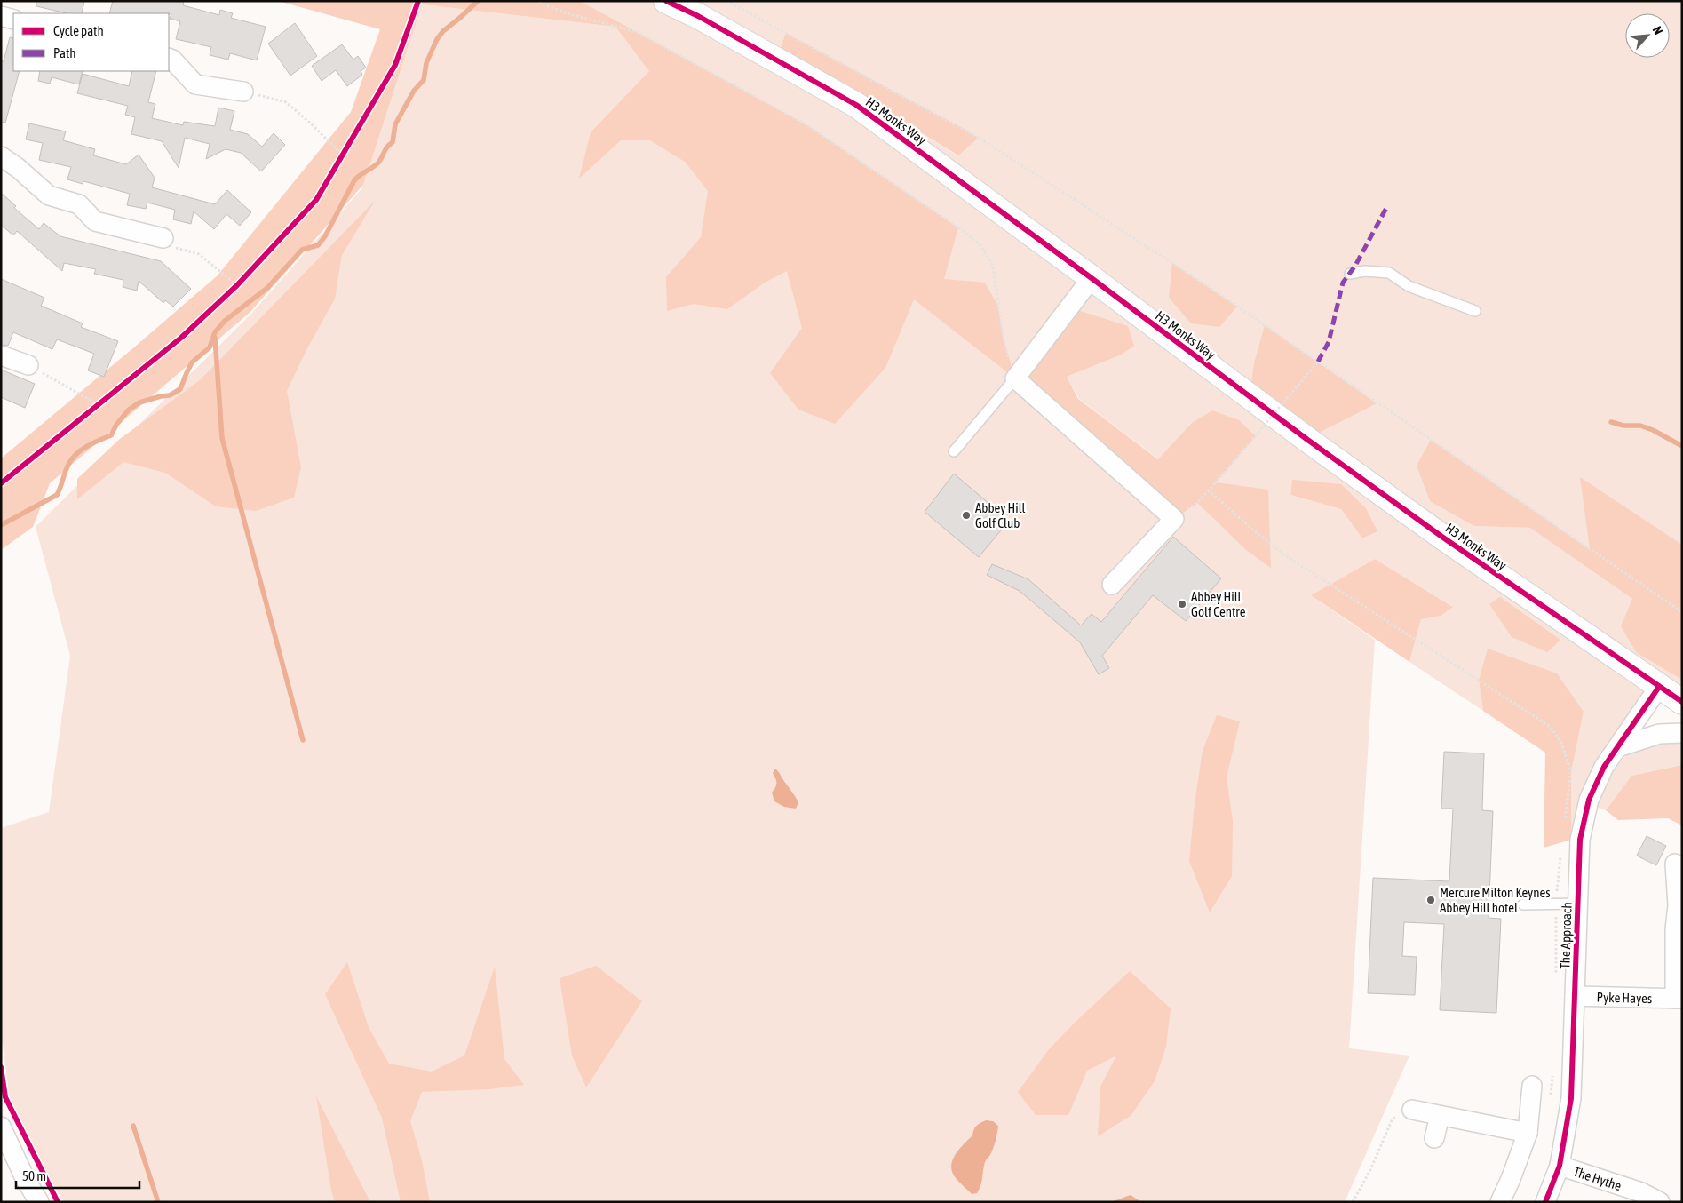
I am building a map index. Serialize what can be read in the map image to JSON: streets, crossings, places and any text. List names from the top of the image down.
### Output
{
  "streets": {
    "street": [
      "H3 Monks Way",
      "The Approach",
      "Pyke Hayes",
      "The Hythe"
    ]
  },
  "crossings": [
    ["H3 Monks Way", "The Approach"],
    ["The Approach", "Pyke Hayes"],
    ["The Approach", "The Hythe"]
  ],
  "places": ["Abbey Hill Golf Club", "Abbey Hill Golf Centre", "Mercure Milton Keynes Abbey Hill hotel"],
  "legend": ["Cycle path", "Path"],
  "scale_bar": "50 m",
  "north": "top right"
}
